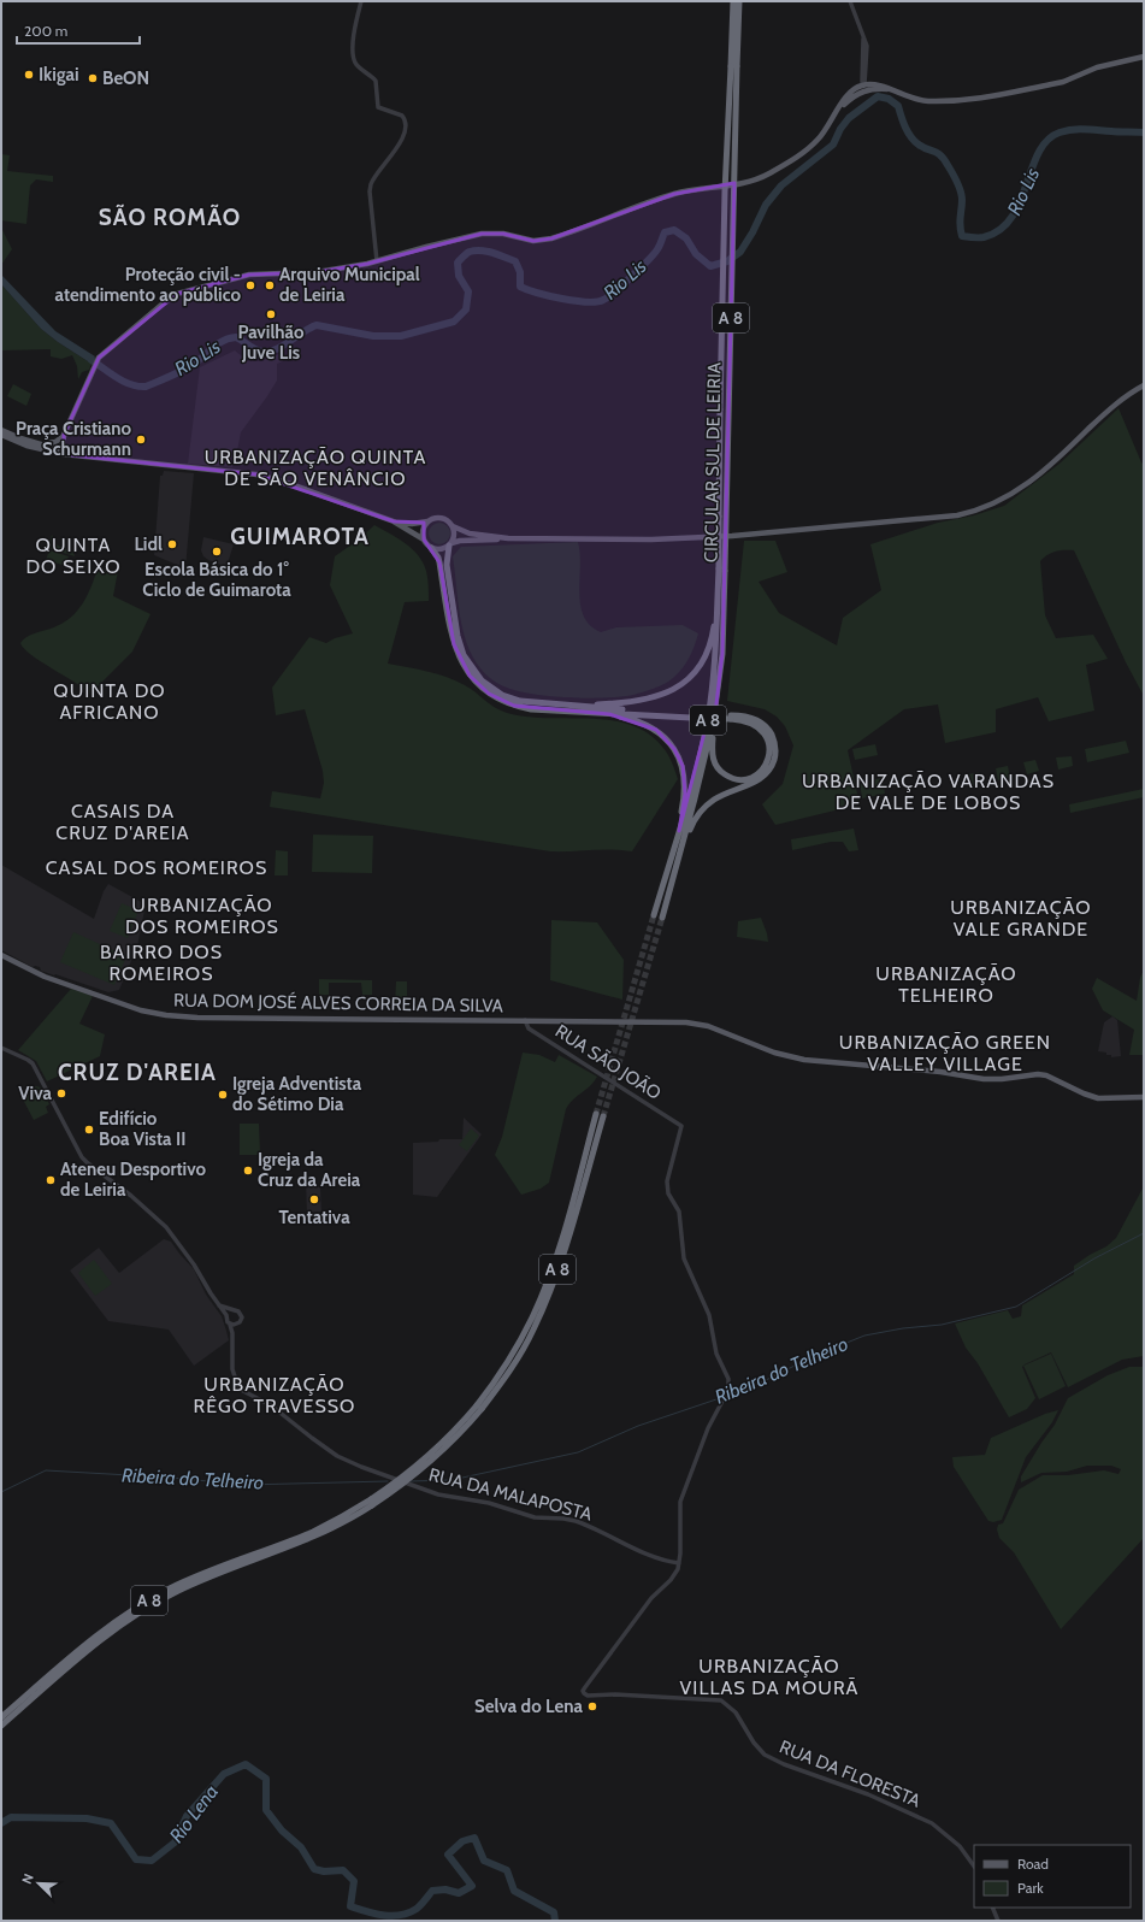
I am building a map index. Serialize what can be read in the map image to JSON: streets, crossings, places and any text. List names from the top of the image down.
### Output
{
  "streets": {
    "highway": ["A 8", "CIRCULAR SUL DE LEIRIA"],
    "main road": ["RUA DOM JOSÉ ALVES CORREIA DA SILVA"],
    "street": ["RUA SÃO JOÃO", "RUA DA MALAPOSTA", "RUA DA FLORESTA"]
  },
  "crossings": [
    ["RUA DOM JOSÉ ALVES CORREIA DA SILVA", "RUA SÃO JOÃO"],
    ["RUA SÃO JOÃO", "RUA DA MALAPOSTA"],
    ["RUA SÃO JOÃO", "RUA DA FLORESTA"],
    ["RUA DA MALAPOSTA", "RUA DA FLORESTA"]
  ],
  "districts": [
    "SÃO ROMÃO",
    "URBANIZAÇÃO QUINTA DE SÃO VENÂNCIO",
    "GUIMAROTA",
    "QUINTA DO SEIXO",
    "QUINTA DO AFRICANO",
    "URBANIZAÇÃO VARANDAS DE VALE DE LOBOS",
    "CASAIS DA CRUZ D'AREIA",
    "CASAL DOS ROMEIROS",
    "URBANIZAÇÃO DOS ROMEIROS",
    "URBANIZAÇÃO VALE GRANDE",
    "BAIRRO DOS ROMEIROS",
    "URBANIZAÇÃO TELHEIRO",
    "URBANIZAÇÃO GREEN VALLEY VILLAGE",
    "CRUZ D'AREIA",
    "URBANIZAÇÃO RÊGO TRAVESSO",
    "URBANIZAÇÃO VILLAS DA MOURÃ"
  ],
  "water": ["Rio Lis", "Ribeira do Telheiro", "Rio Lena"],
  "places": [
    "Ikigai",
    "BeON",
    "Proteção civil - atendimento ao público",
    "Arquivo Municipal de Leiria",
    "Pavilhão Juve Lis",
    "Praça Cristiano Schurmann",
    "Lidl",
    "Escola Básica do 1° Ciclo de Guimarota",
    "Viva",
    "Igreja Adventista do Sétimo Dia",
    "Edifício Boa Vista II",
    "Igreja da Cruz da Areia",
    "Ateneu Desportivo de Leiria",
    "Tentativa",
    "Selva do Lena"
  ],
  "legend": ["Road", "Park"],
  "scale_bar": "200 m",
  "north": "top left"
}
